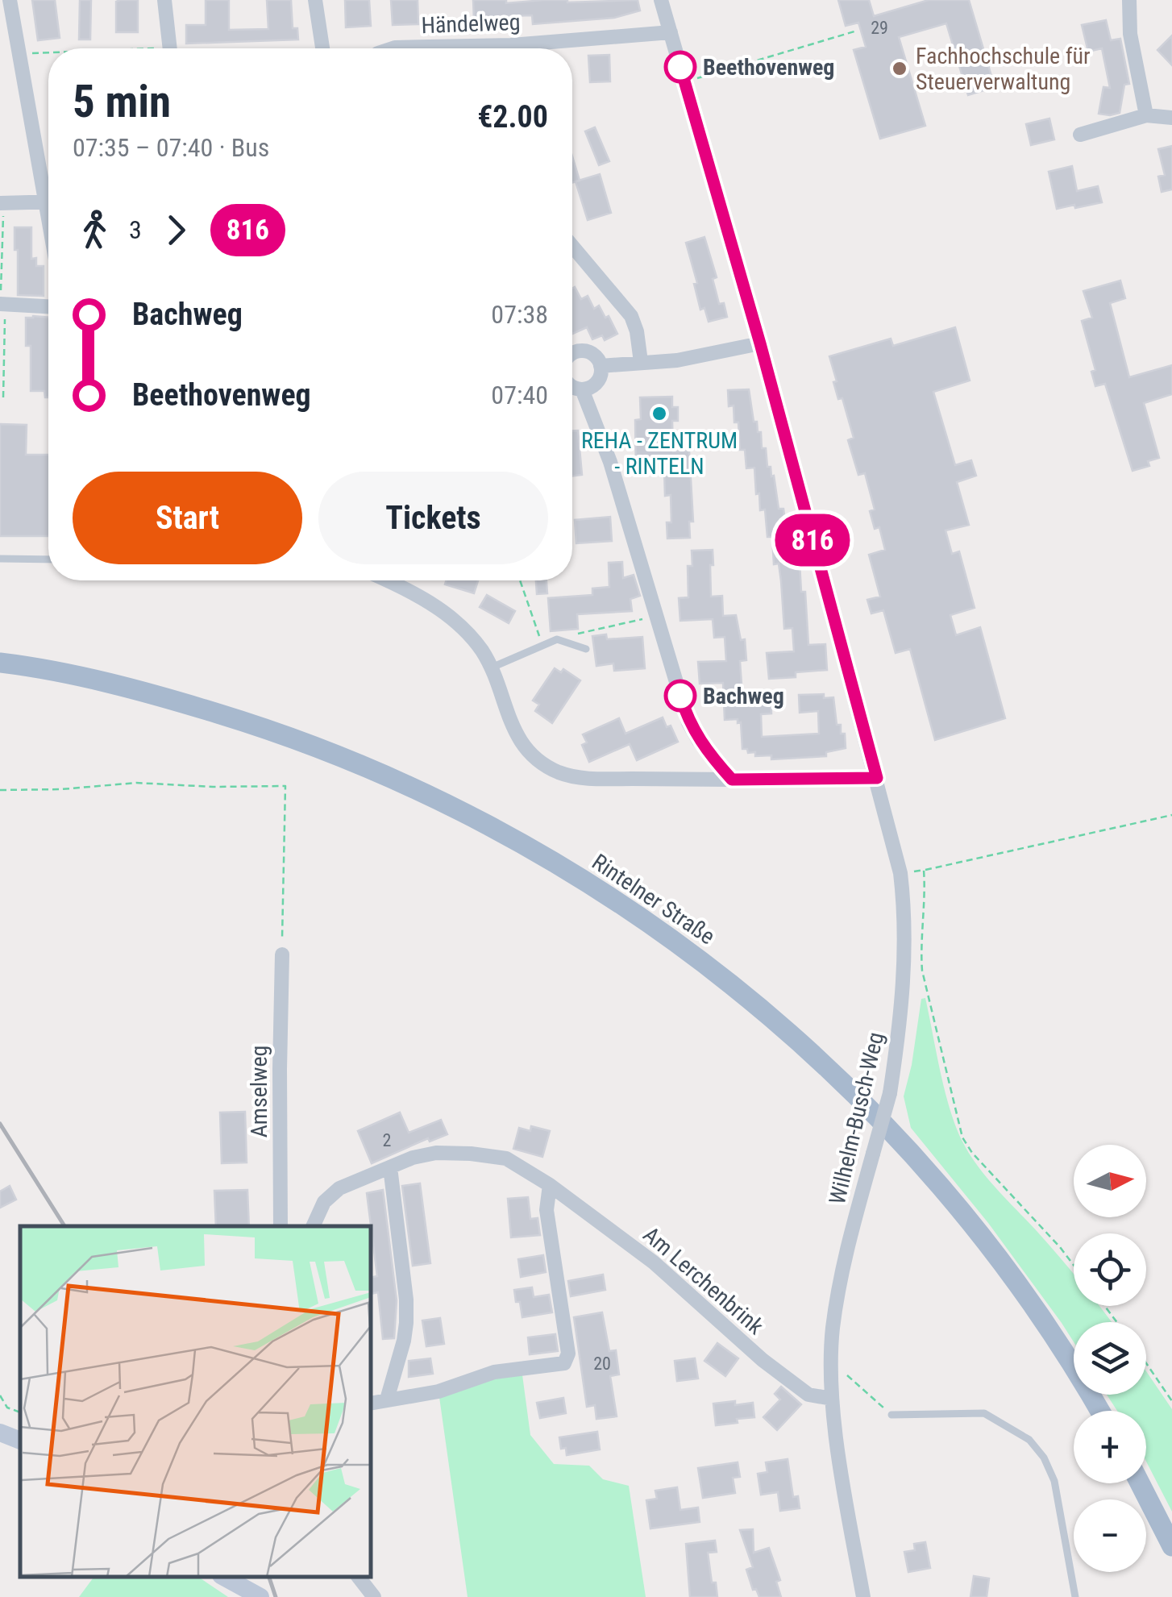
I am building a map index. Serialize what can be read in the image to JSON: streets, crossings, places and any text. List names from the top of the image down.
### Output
{
  "streets": {
    "main road": ["Rintelner Straße"],
    "street": [
      "Händelweg",
      "Amselweg",
      "Wilhelm-Busch-Weg",
      "Am Lerchenbrink"
    ]
  },
  "crossings": [
    ["Händelweg", "Wilhelm-Busch-Weg"],
    ["Wilhelm-Busch-Weg", "Am Lerchenbrink"]
  ],
  "places": [
    "Beethovenweg",
    "Fachhochschule für Steuerverwaltung",
    "REHA - ZENTRUM - RINTELN",
    "Bachweg"
  ],
  "lines": ["bus line 816"],
  "house_numbers": ["29", "2", "20"],
  "north": "right",
  "page": {
    "on_map": "816",
    "heading": ["5 min", "07:35 – 07:40 · Bus", "€2.00"],
    "legs": ["3", "816"],
    "list": [
      {
        "name": "Bachweg",
        "value": "07:38"
      },
      {
        "name": "Beethovenweg",
        "value": "07:40"
      }
    ],
    "buttons": ["Start", "Tickets"],
    "map_buttons": ["+", "−"]
  }
}
